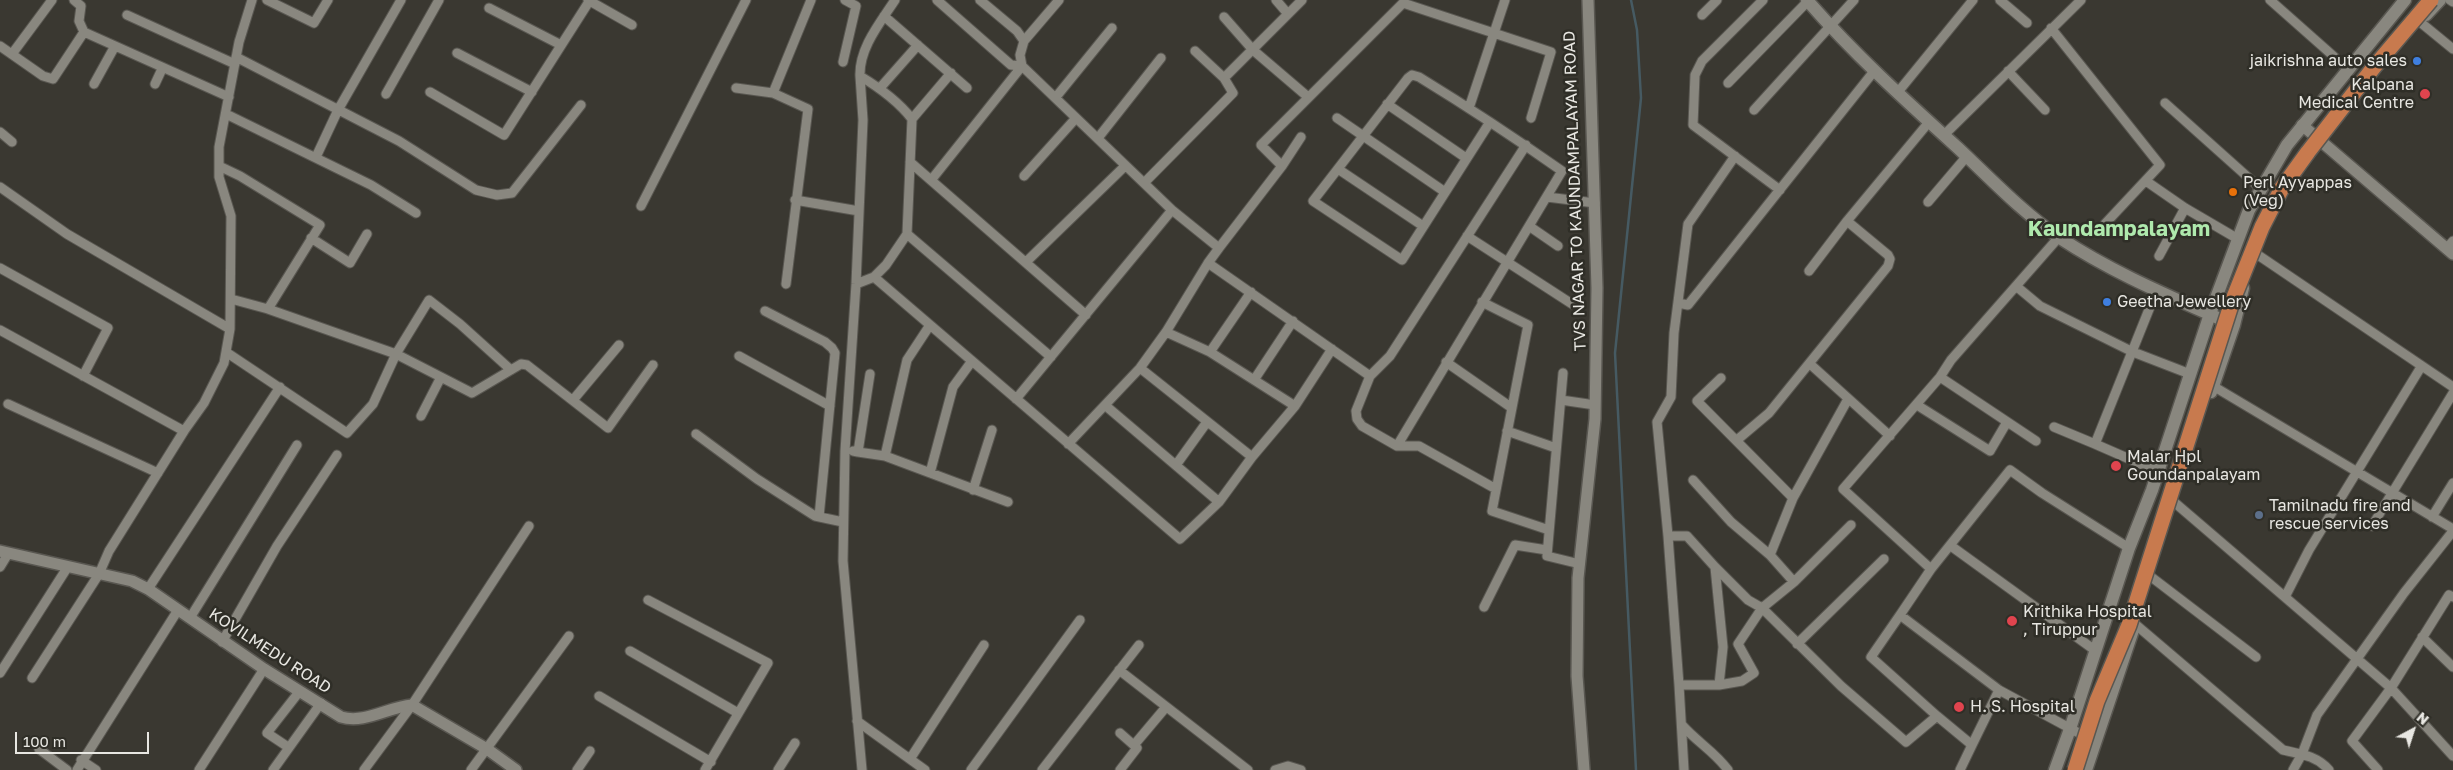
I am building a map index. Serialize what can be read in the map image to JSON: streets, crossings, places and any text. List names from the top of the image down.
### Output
{
  "streets": {
    "street": ["TVS NAGAR TO KAUNDAMPALAYAM ROAD", "KOVILMEDU ROAD"]
  },
  "districts": ["Kaundampalayam"],
  "places": [
    "jaikrishna auto sales",
    "Kalpana Medical Centre",
    "Perl Ayyappas (Veg)",
    "Geetha Jewellery",
    "Malar Hpl Goundanpalayam",
    "Tamilnadu fire and rescue services",
    "Krithika Hospital , Tiruppur",
    "H. S. Hospital"
  ],
  "scale_bar": "100 m",
  "north": "top right"
}
